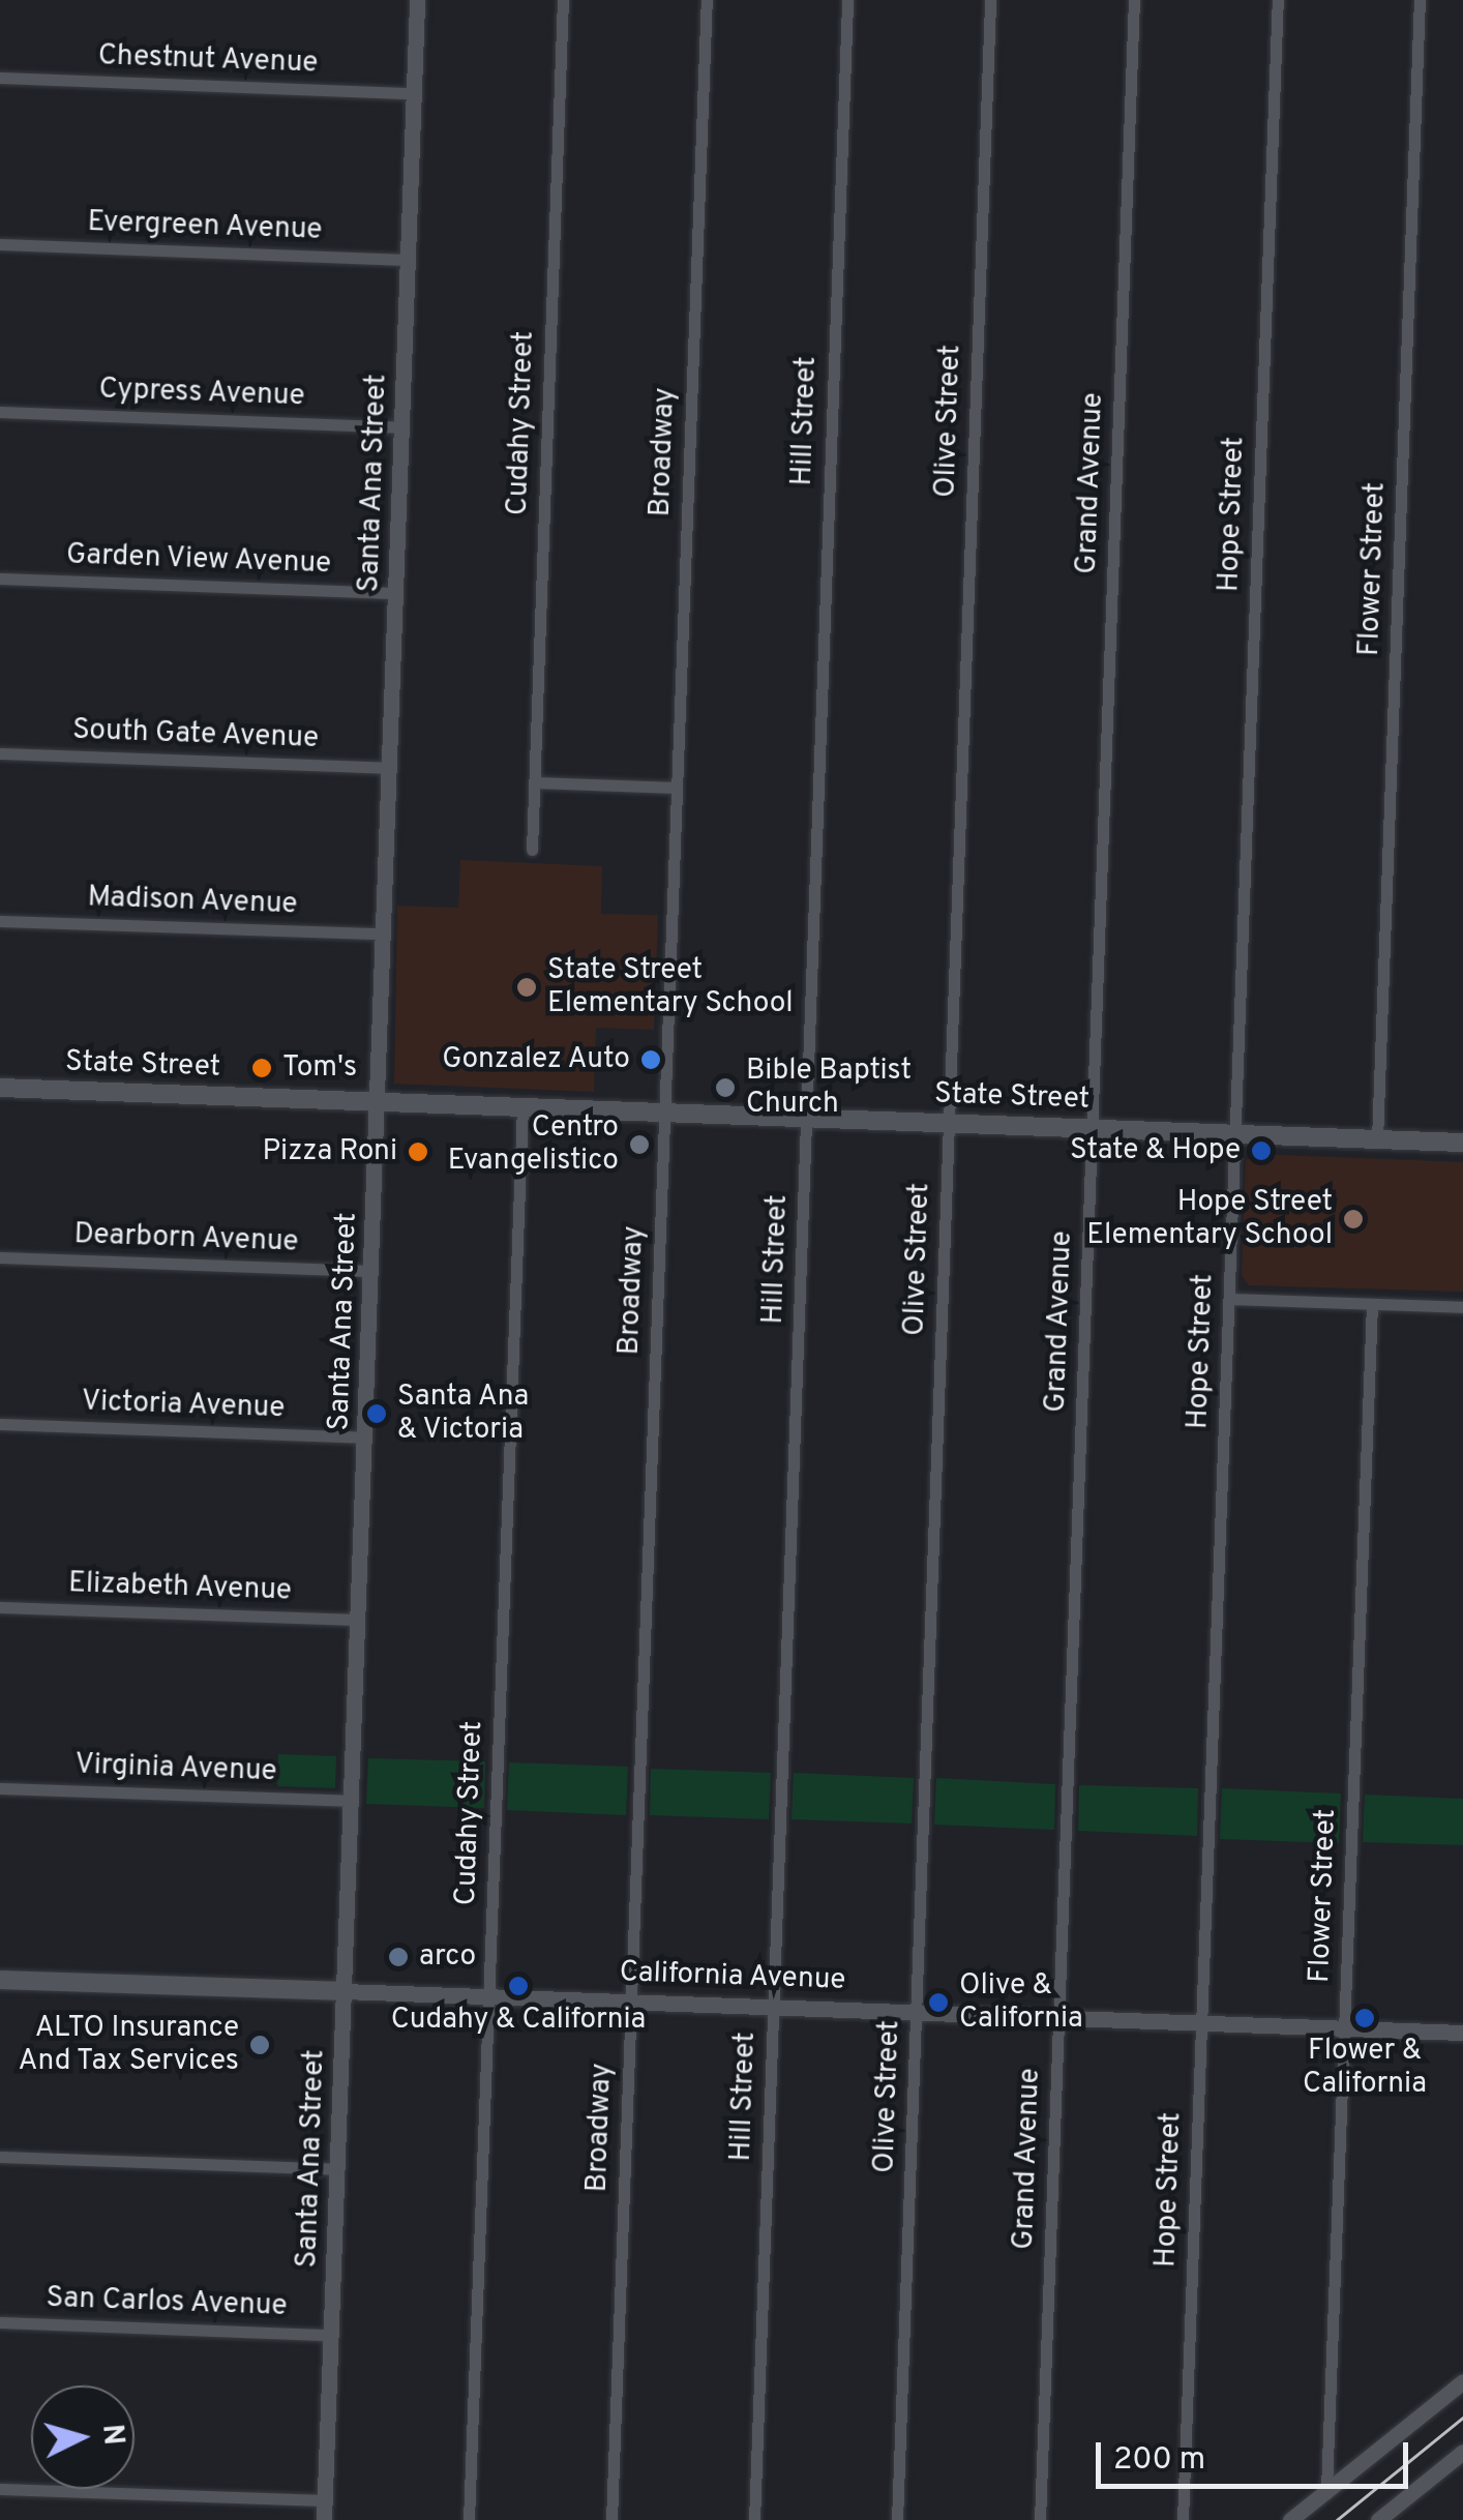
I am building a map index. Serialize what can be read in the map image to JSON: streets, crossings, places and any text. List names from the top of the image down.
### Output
{
  "streets": {
    "main road": ["State Street", "California Avenue"],
    "street": [
      "Chestnut Avenue",
      "Evergreen Avenue",
      "Cypress Avenue",
      "Hill Street",
      "Olive Street",
      "Cudahy Street",
      "Broadway",
      "Santa Ana Street",
      "Grand Avenue",
      "Hope Street",
      "Garden View Avenue",
      "Flower Street",
      "South Gate Avenue",
      "Madison Avenue",
      "Dearborn Avenue",
      "Victoria Avenue",
      "Elizabeth Avenue",
      "Virginia Avenue",
      "San Carlos Avenue"
    ]
  },
  "crossings": [
    ["Chestnut Avenue", "Santa Ana Street"],
    ["Evergreen Avenue", "Santa Ana Street"],
    ["Cypress Avenue", "Santa Ana Street"],
    ["Hill Street", "State Street"],
    ["Hill Street", "California Avenue"],
    ["Olive Street", "State Street"],
    ["Olive Street", "California Avenue"],
    ["Cudahy Street", "State Street"],
    ["Cudahy Street", "California Avenue"],
    ["Broadway", "State Street"],
    ["Broadway", "California Avenue"],
    ["Santa Ana Street", "Garden View Avenue"],
    ["Santa Ana Street", "South Gate Avenue"],
    ["Santa Ana Street", "Madison Avenue"],
    ["Santa Ana Street", "State Street"],
    ["Santa Ana Street", "Dearborn Avenue"],
    ["Santa Ana Street", "Victoria Avenue"],
    ["Santa Ana Street", "Elizabeth Avenue"],
    ["Santa Ana Street", "Virginia Avenue"],
    ["Santa Ana Street", "California Avenue"],
    ["Santa Ana Street", "San Carlos Avenue"],
    ["Grand Avenue", "State Street"],
    ["Grand Avenue", "California Avenue"],
    ["Hope Street", "State Street"],
    ["Hope Street", "California Avenue"],
    ["Flower Street", "State Street"],
    ["Flower Street", "California Avenue"]
  ],
  "places": [
    "State Street Elementary School",
    "Gonzalez Auto",
    "Tom's",
    "Bible Baptist Church",
    "Centro Evangelistico",
    "State & Hope",
    "Pizza Roni",
    "Hope Street Elementary School",
    "Santa Ana & Victoria",
    "arco",
    "Cudahy & California",
    "Olive & California",
    "Flower & California",
    "ALTO Insurance And Tax Services"
  ],
  "scale_bar": "200 m",
  "north": "right"
}
